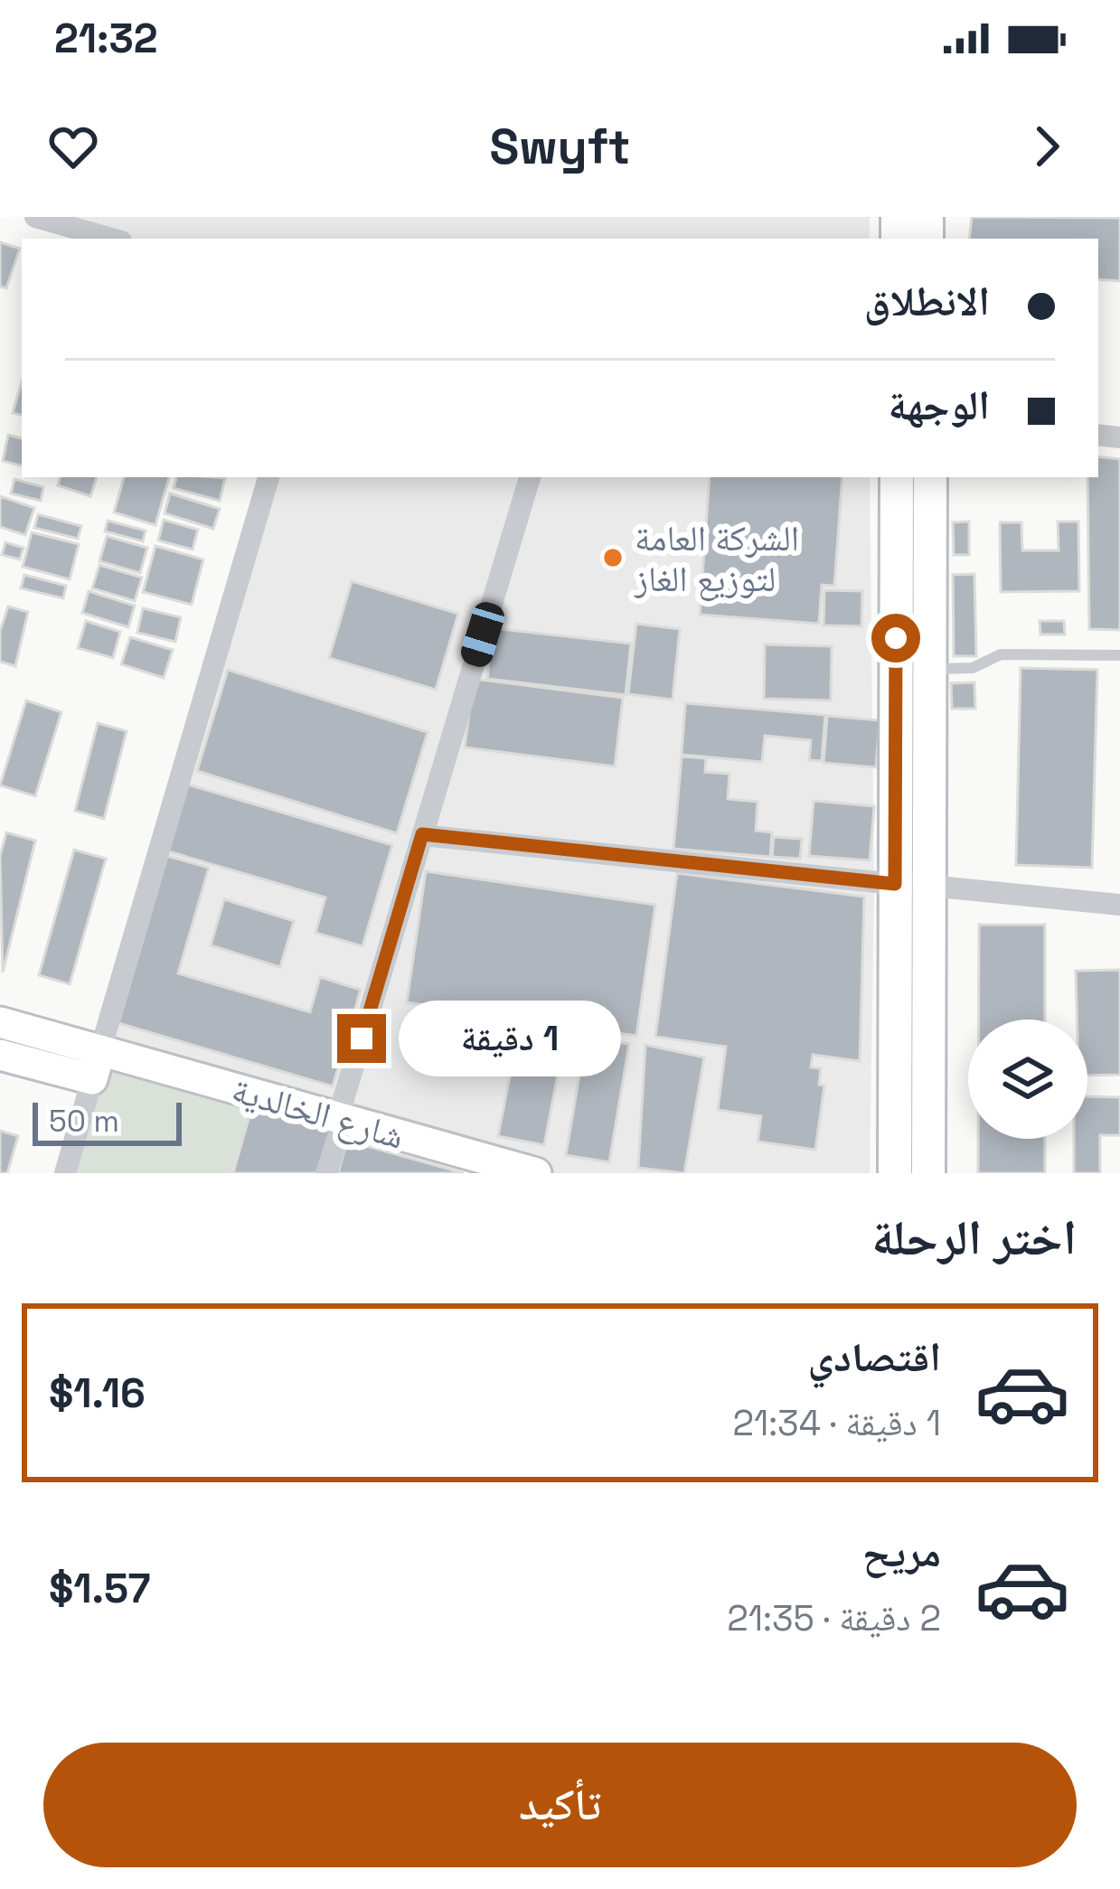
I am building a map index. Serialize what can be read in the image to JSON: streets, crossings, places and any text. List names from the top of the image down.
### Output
{
  "streets": {
    "main road": ["شارع الخالدية"]
  },
  "places": ["الشركة العامة لتوزيع الغاز"],
  "scale_bar": "50 m",
  "page": {
    "status": "21:32",
    "header": "Swyft",
    "banner": ["الانطلاق", "الوجهة"],
    "bubble": "1 دقيقة",
    "scale": "50 m",
    "heading": "اختر الرحلة",
    "list": [
      {
        "name": "اقتصادي",
        "note": "1 دقيقة · 21:34",
        "value": "$1.16"
      },
      {
        "name": "مريح",
        "note": "2 دقيقة · 21:35",
        "value": "$1.57"
      }
    ],
    "buttons": "تأكيد"
  }
}
